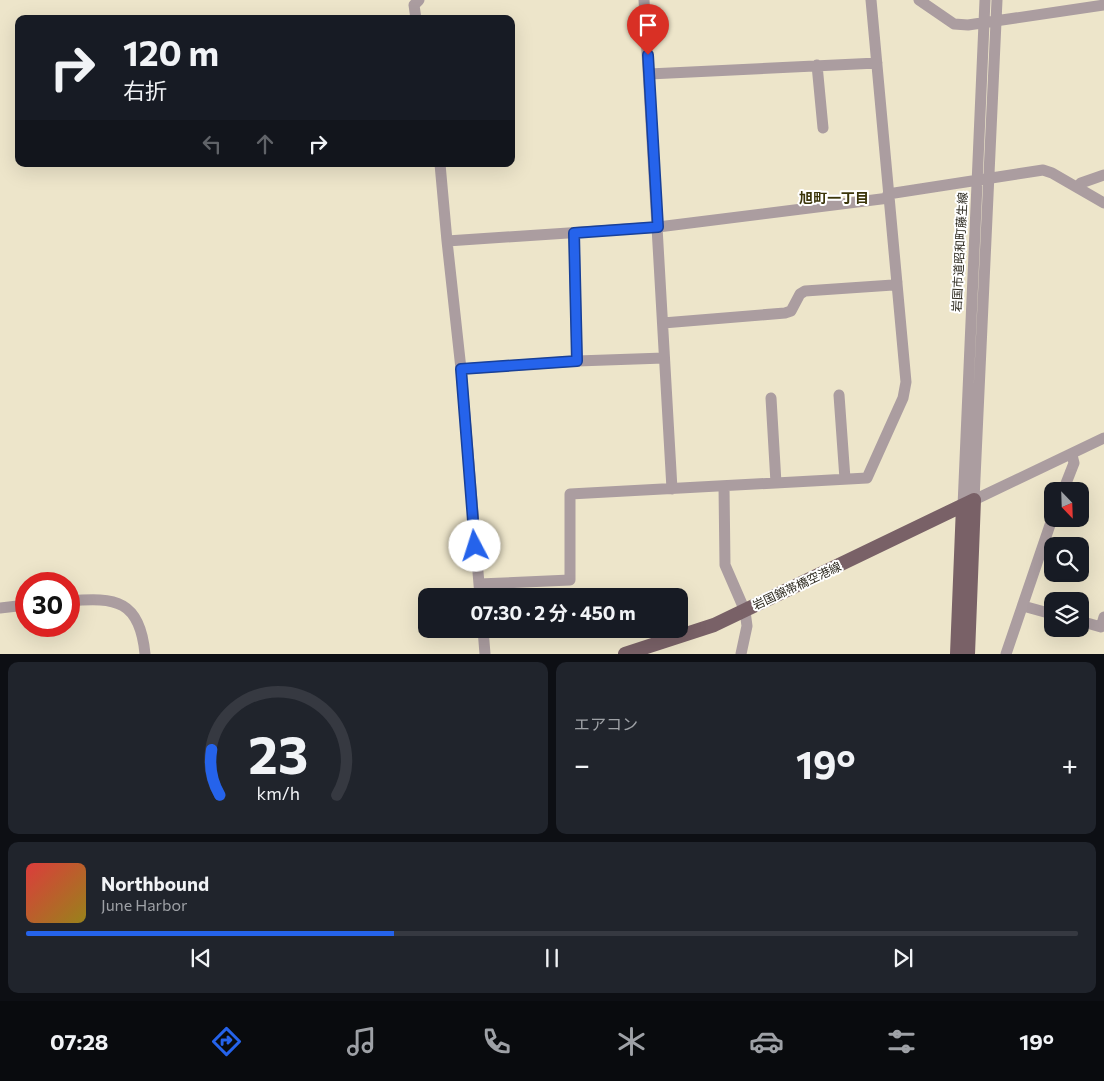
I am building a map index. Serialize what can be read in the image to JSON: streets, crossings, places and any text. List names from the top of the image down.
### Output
{
  "streets": {
    "main road": ["岩国錦帯橋空港線"],
    "street": ["岩国市道昭和町藤生線"]
  },
  "crossings": [
    ["岩国市道昭和町藤生線", "岩国錦帯橋空港線"]
  ],
  "districts": ["旭町一丁目"],
  "north": "bottom right",
  "page": {
    "turn": ["120 m", "右折"],
    "limit": "30",
    "trip": "07:30 · 2 分 · 450 m",
    "tile": "エアコン",
    "heat": ["−", "19°", "+"],
    "song": ["Northbound", "June Harbor"],
    "tabs": ["07:28", "19°"],
    "gauge": ["23", "km/h"]
  }
}
